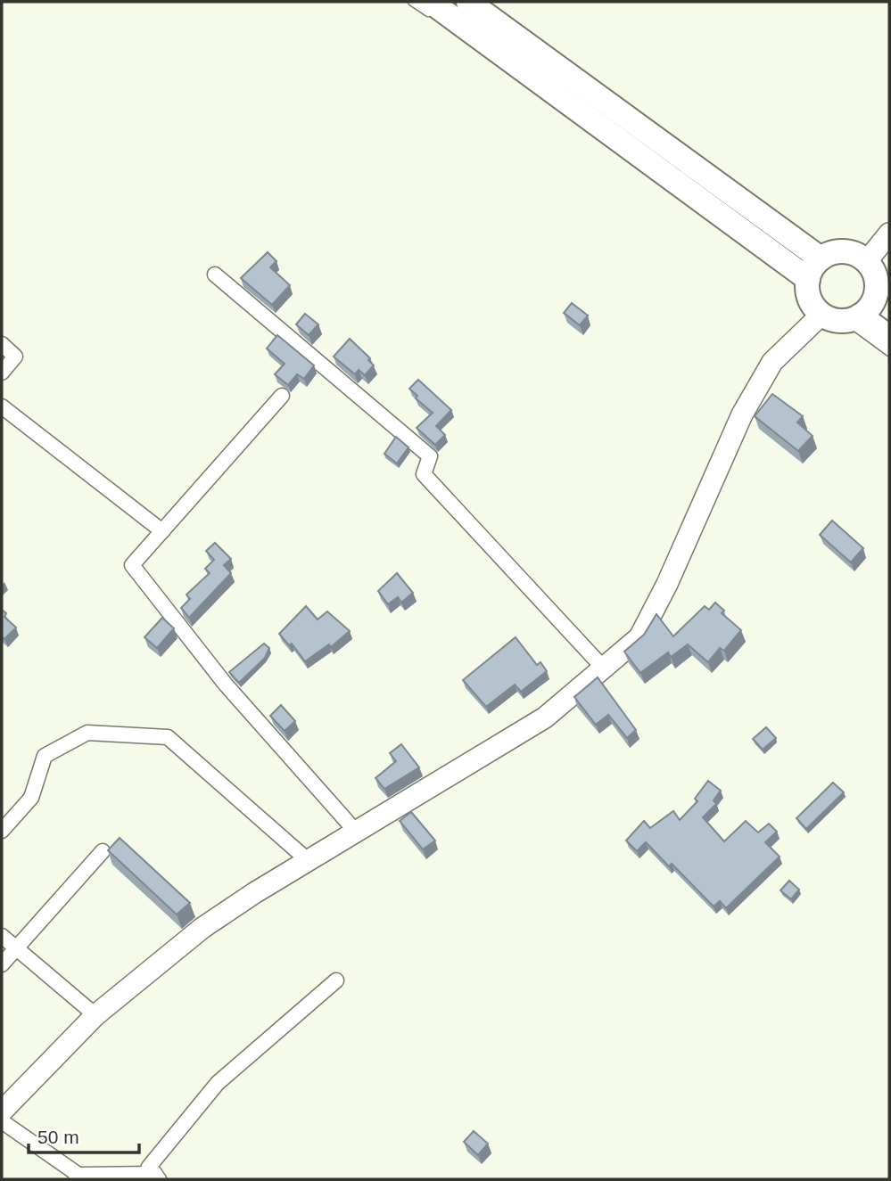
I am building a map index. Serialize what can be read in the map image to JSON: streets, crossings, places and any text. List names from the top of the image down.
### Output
{
  "scale_bar": "50 m"
}
